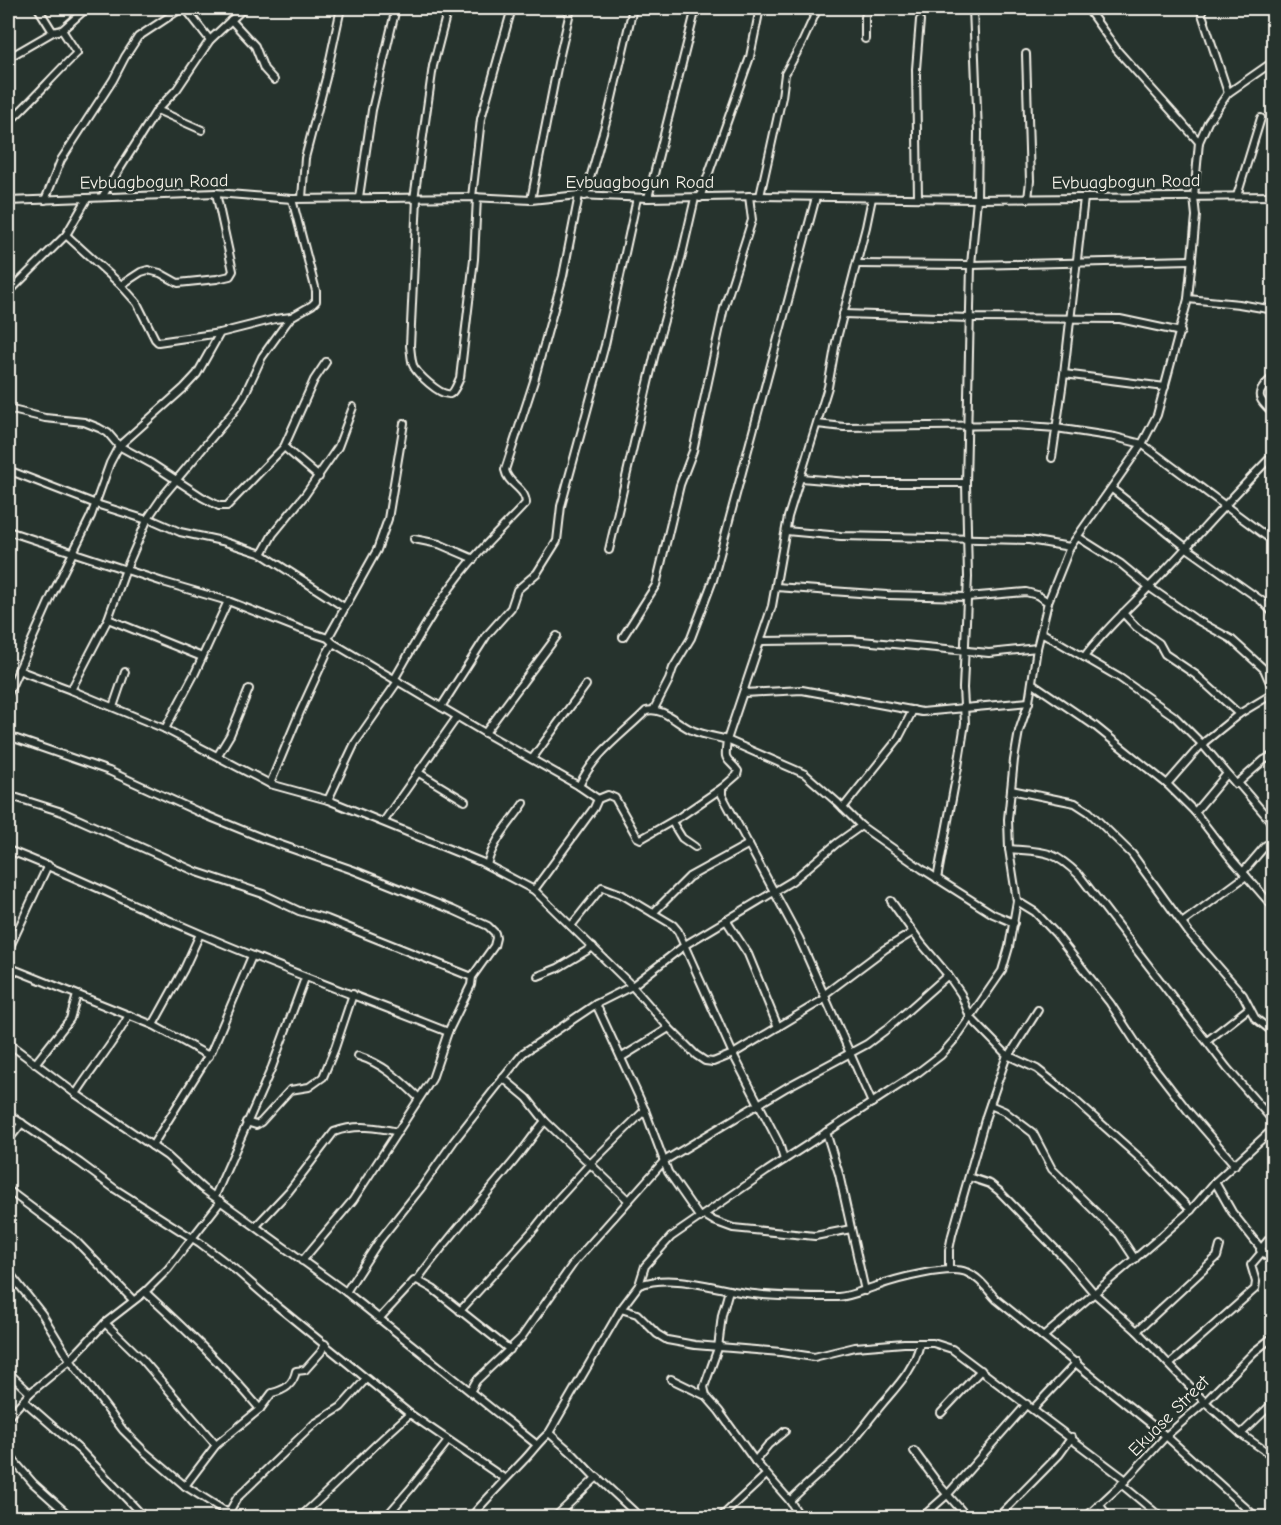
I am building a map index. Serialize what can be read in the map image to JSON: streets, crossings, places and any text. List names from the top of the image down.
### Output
{
  "streets": {
    "street": ["Evbuagbogun Road", "Ekuase Street"]
  }
}
